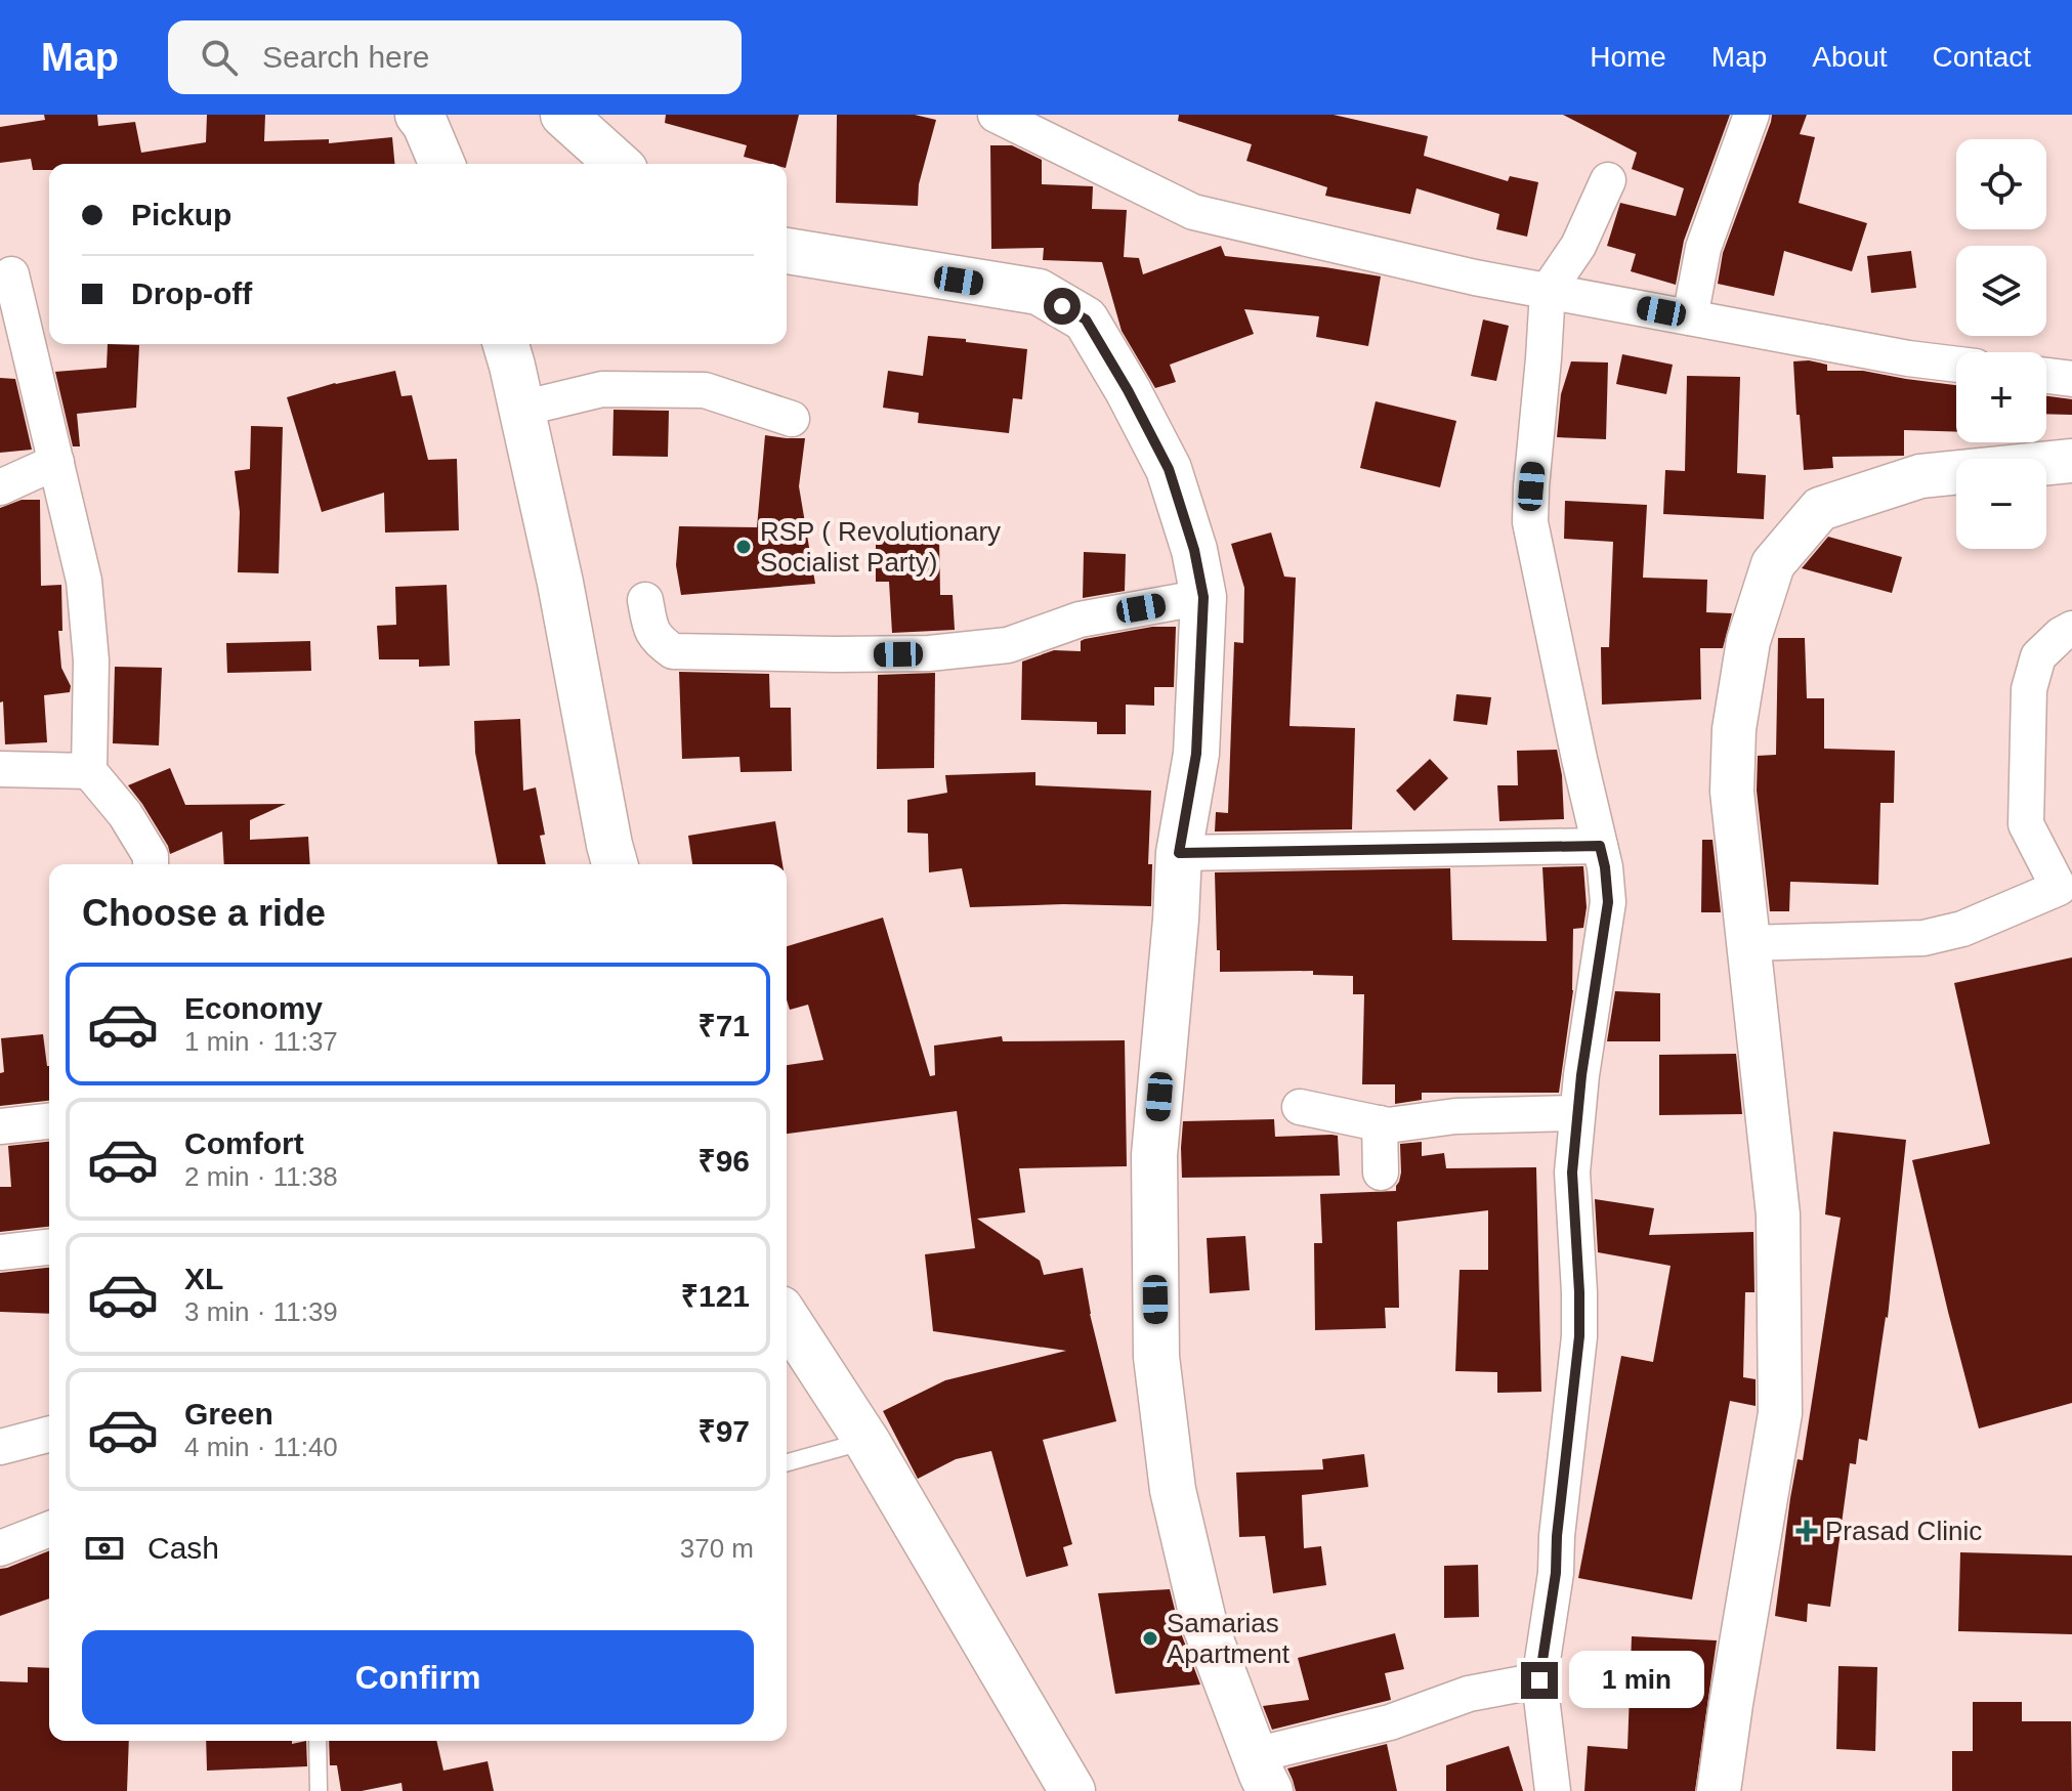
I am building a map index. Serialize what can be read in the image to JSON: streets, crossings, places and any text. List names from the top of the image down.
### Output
{
  "places": {
    "other": ["RSP ( Revolutionary Socialist Party)", "Samarias Apartment"],
    "health": ["Prasad Clinic"]
  },
  "page": {
    "header": "Map",
    "search": "Search here",
    "nav": [
      "Home",
      "Map",
      "About",
      "Contact"
    ],
    "map_buttons": ["+", "−"],
    "banner": ["Pickup", "Drop-off"],
    "heading": "Choose a ride",
    "list": [
      {
        "name": "Economy",
        "note": "1 min · 11:37",
        "value": "₹71"
      },
      {
        "name": "Comfort",
        "note": "2 min · 11:38",
        "value": "₹96"
      },
      {
        "name": "XL",
        "note": "3 min · 11:39",
        "value": "₹121"
      },
      {
        "name": "Green",
        "note": "4 min · 11:40",
        "value": "₹97"
      }
    ],
    "pay": ["Cash", "370 m"],
    "buttons": "Confirm",
    "bubble": "1 min"
  }
}
